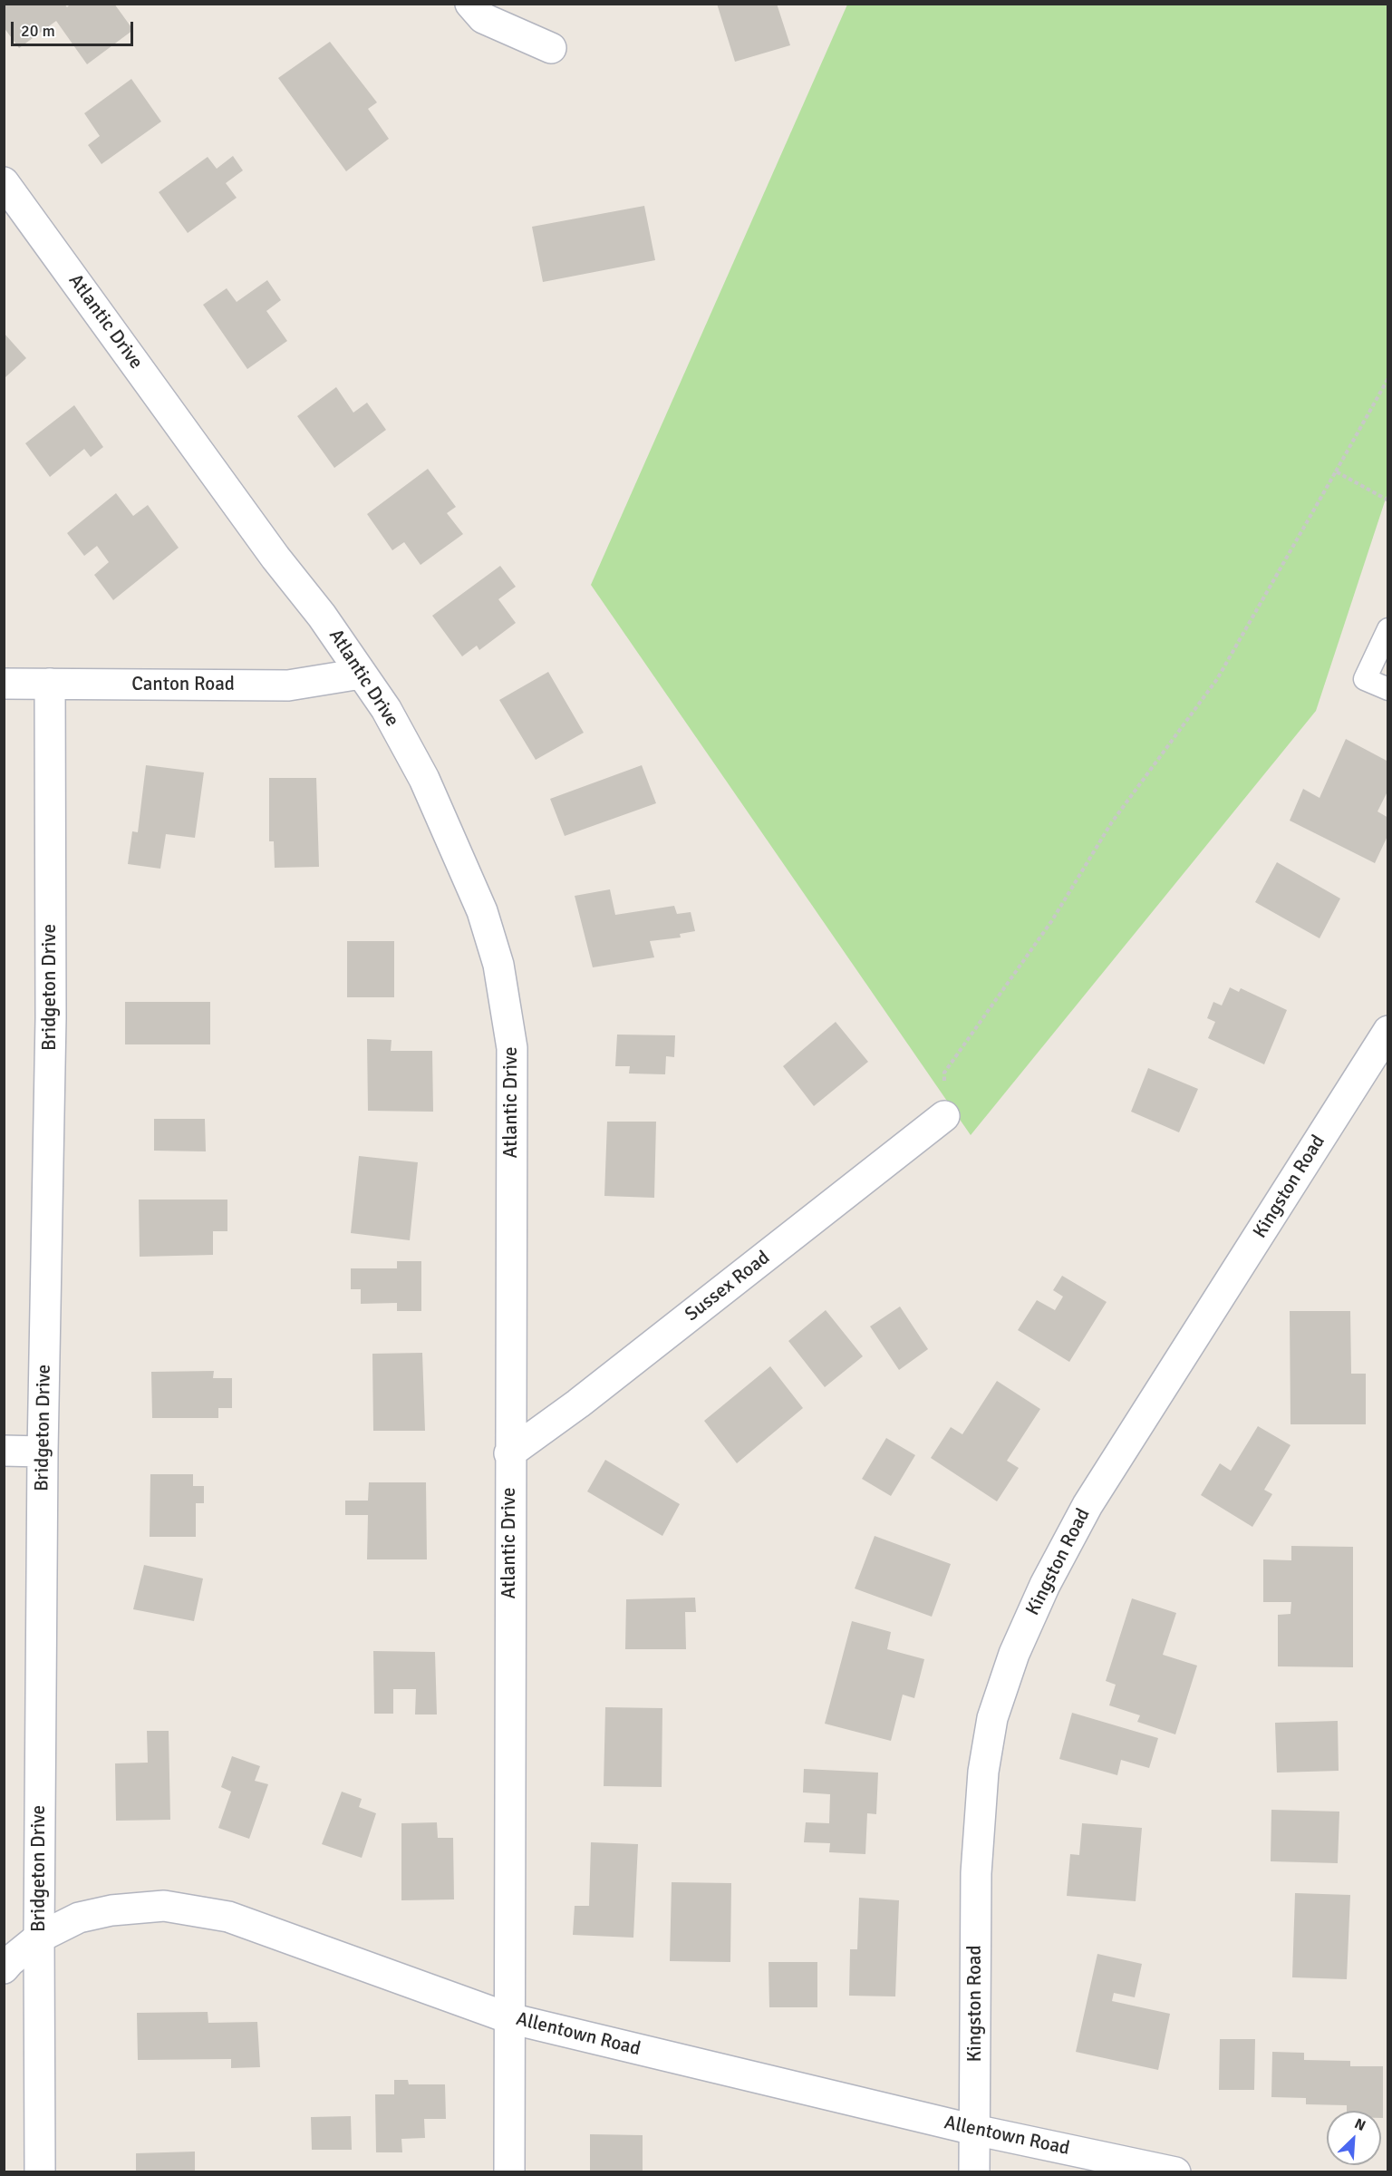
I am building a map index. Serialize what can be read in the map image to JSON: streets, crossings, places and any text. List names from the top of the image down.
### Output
{
  "streets": {
    "street": [
      "Atlantic Drive",
      "Canton Road",
      "Bridgeton Drive",
      "Kingston Road",
      "Sussex Road",
      "Allentown Road"
    ]
  },
  "crossings": [
    ["Atlantic Drive", "Canton Road"],
    ["Atlantic Drive", "Sussex Road"],
    ["Atlantic Drive", "Allentown Road"],
    ["Canton Road", "Bridgeton Drive"],
    ["Bridgeton Drive", "Allentown Road"],
    ["Kingston Road", "Allentown Road"]
  ],
  "scale_bar": "20 m",
  "north": "top right"
}
